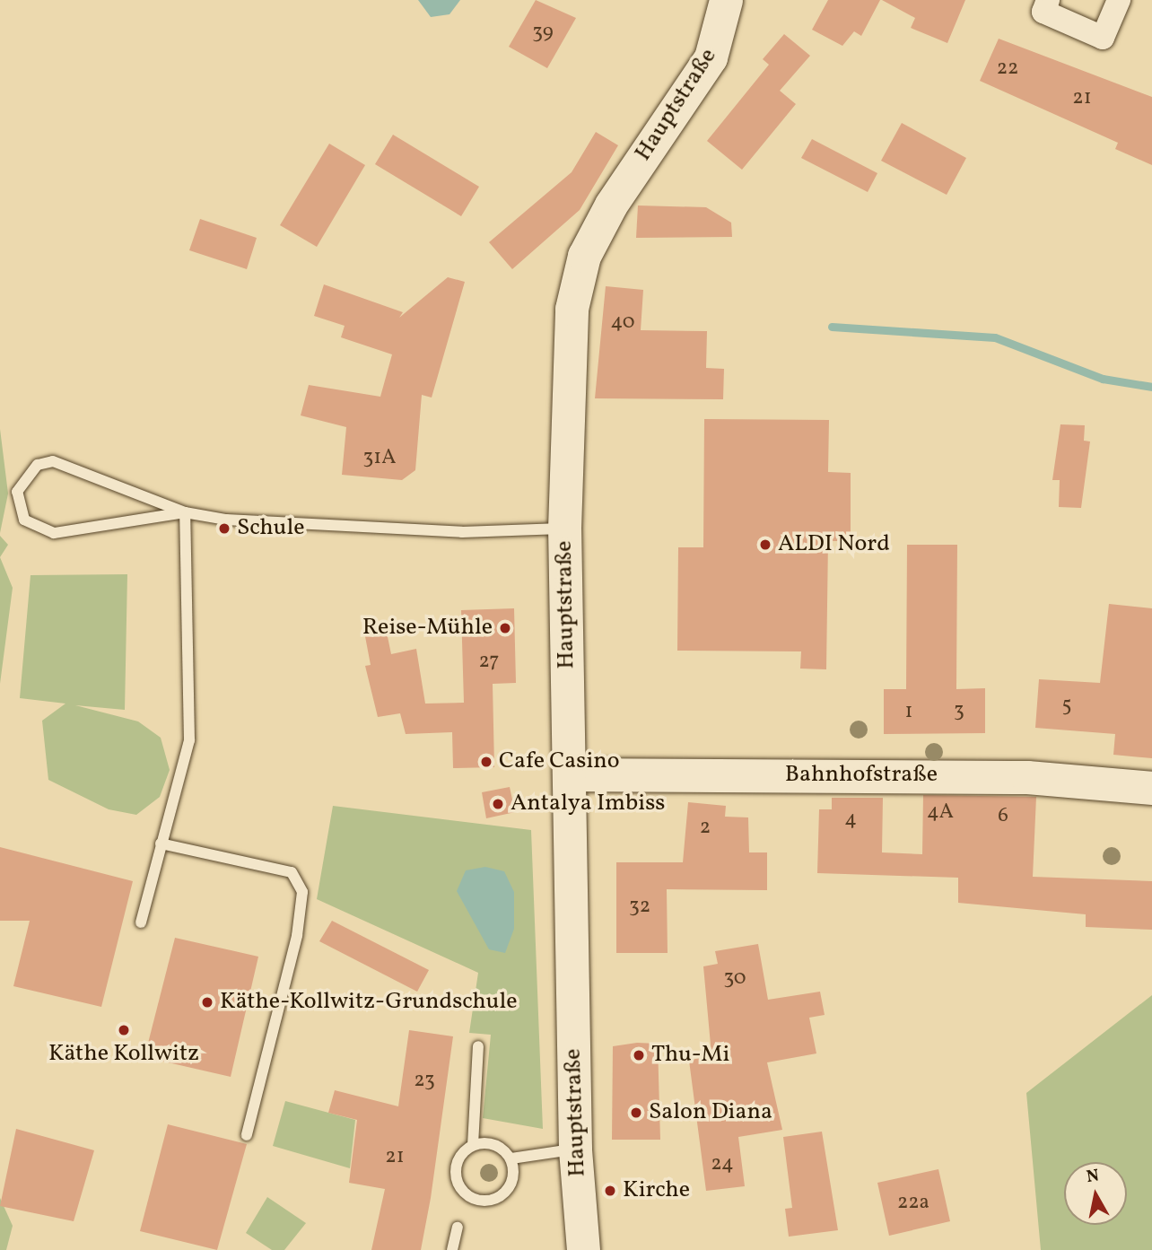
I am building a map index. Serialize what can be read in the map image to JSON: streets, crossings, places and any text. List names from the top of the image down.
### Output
{
  "streets": {
    "main road": ["Hauptstraße", "Bahnhofstraße"]
  },
  "crossings": [
    ["Hauptstraße", "Bahnhofstraße"]
  ],
  "places": [
    "Schule",
    "ALDI Nord",
    "Reise-Mühle",
    "Cafe Casino",
    "Antalya Imbiss",
    "Käthe-Kollwitz-Grundschule",
    "Käthe Kollwitz",
    "Thu-Mi",
    "Salon Diana",
    "Kirche"
  ],
  "house_numbers": [
    "39",
    "22",
    "21",
    "40",
    "31A",
    "27",
    "5",
    "3",
    "1",
    "4A",
    "6",
    "4",
    "2",
    "32",
    "30",
    "23",
    "21",
    "24",
    "22a"
  ],
  "north": "top"
}
